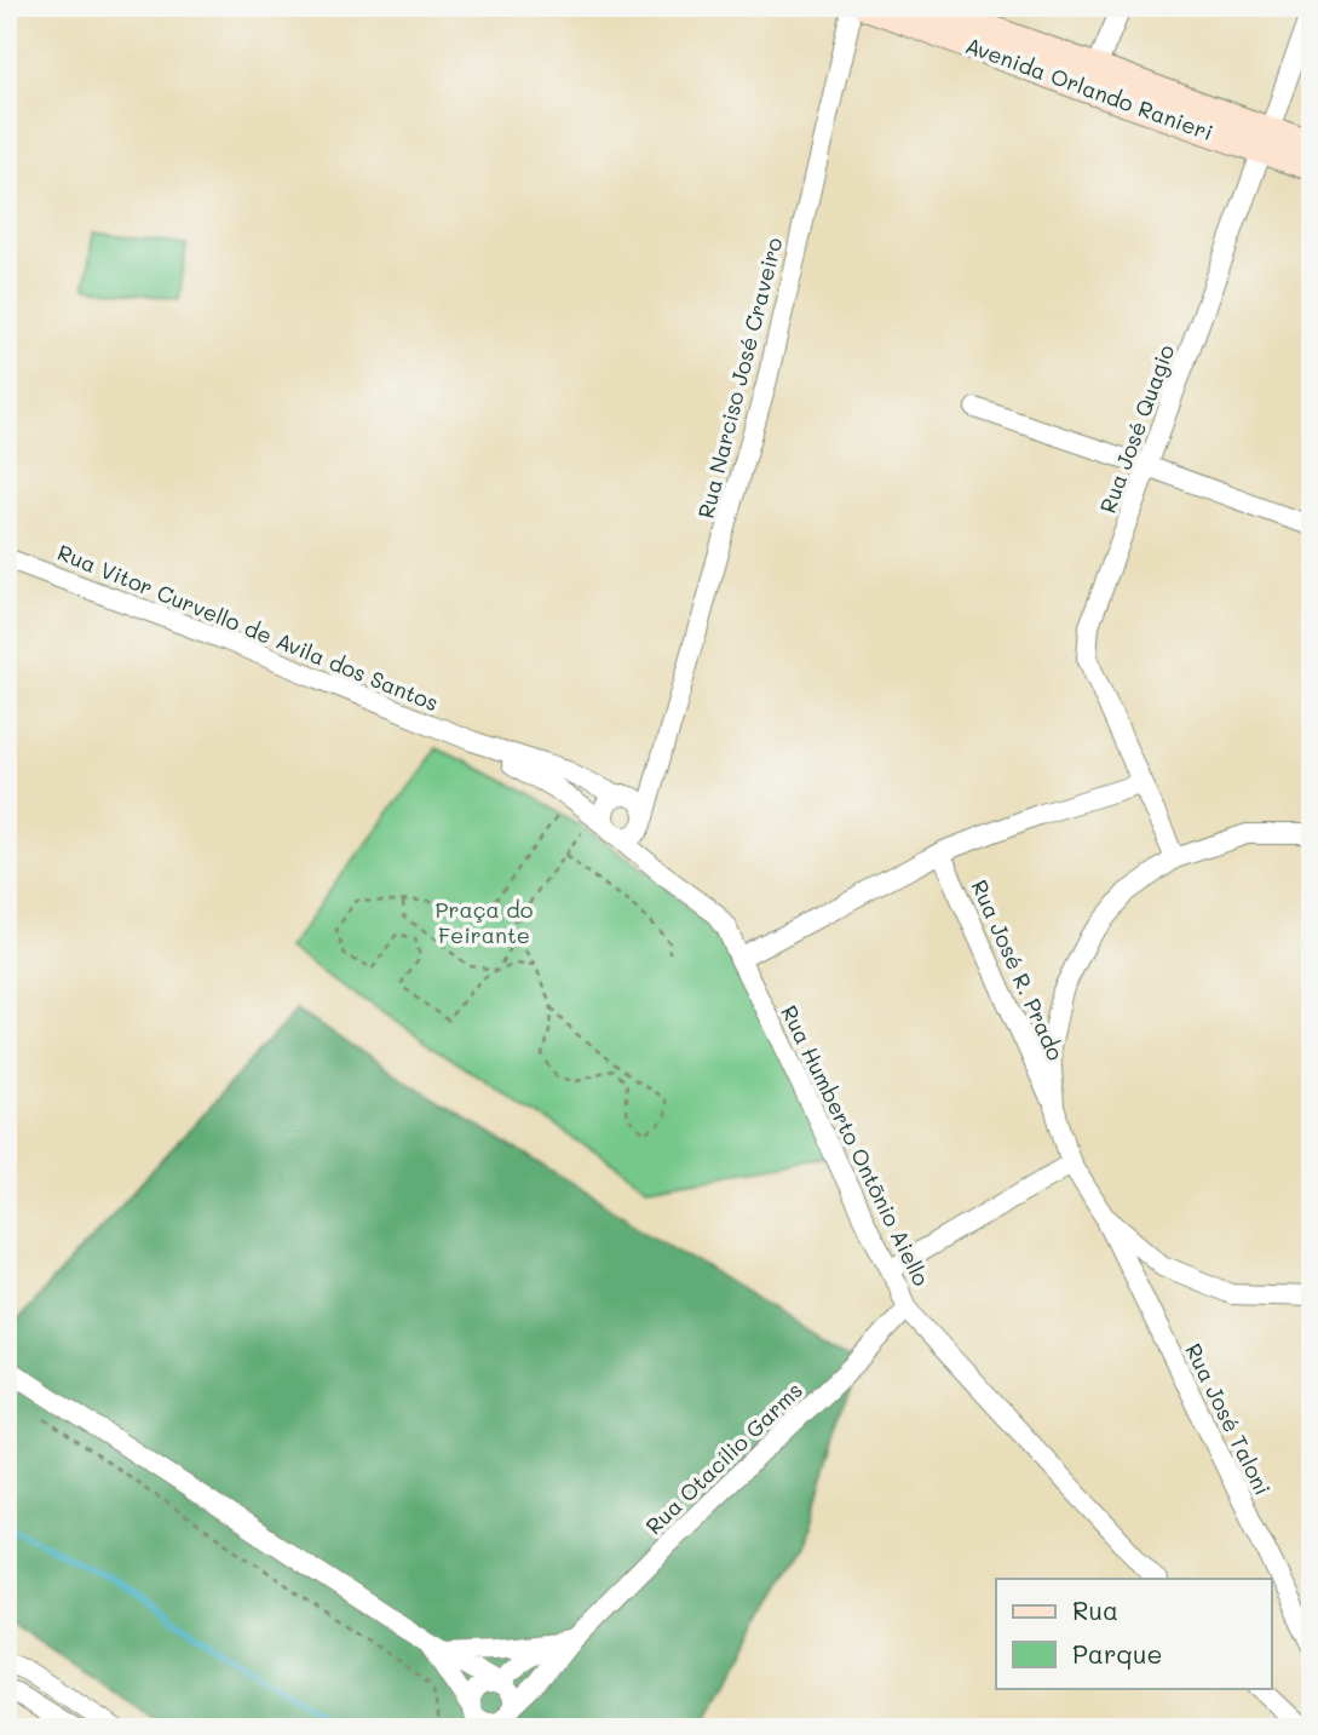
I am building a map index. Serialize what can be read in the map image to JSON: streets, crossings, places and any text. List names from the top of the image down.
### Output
{
  "streets": {
    "main road": ["Avenida Orlando Ranieri"],
    "street": [
      "Rua Narciso José Craveiro",
      "Rua José Quagio",
      "Rua Vitor Curvello de Avila dos Santos",
      "Rua José R. Prado",
      "Rua Humberto Ontõnio Aiello",
      "Rua José Taloni",
      "Rua Otacílio Garms"
    ]
  },
  "crossings": [
    ["Avenida Orlando Ranieri", "Rua José Quagio"],
    ["Rua Narciso José Craveiro", "Rua Vitor Curvello de Avila dos Santos"],
    ["Rua Humberto Ontõnio Aiello", "Rua Otacílio Garms"]
  ],
  "parks": ["Praça do Feirante"],
  "legend": ["Rua", "Parque"]
}
